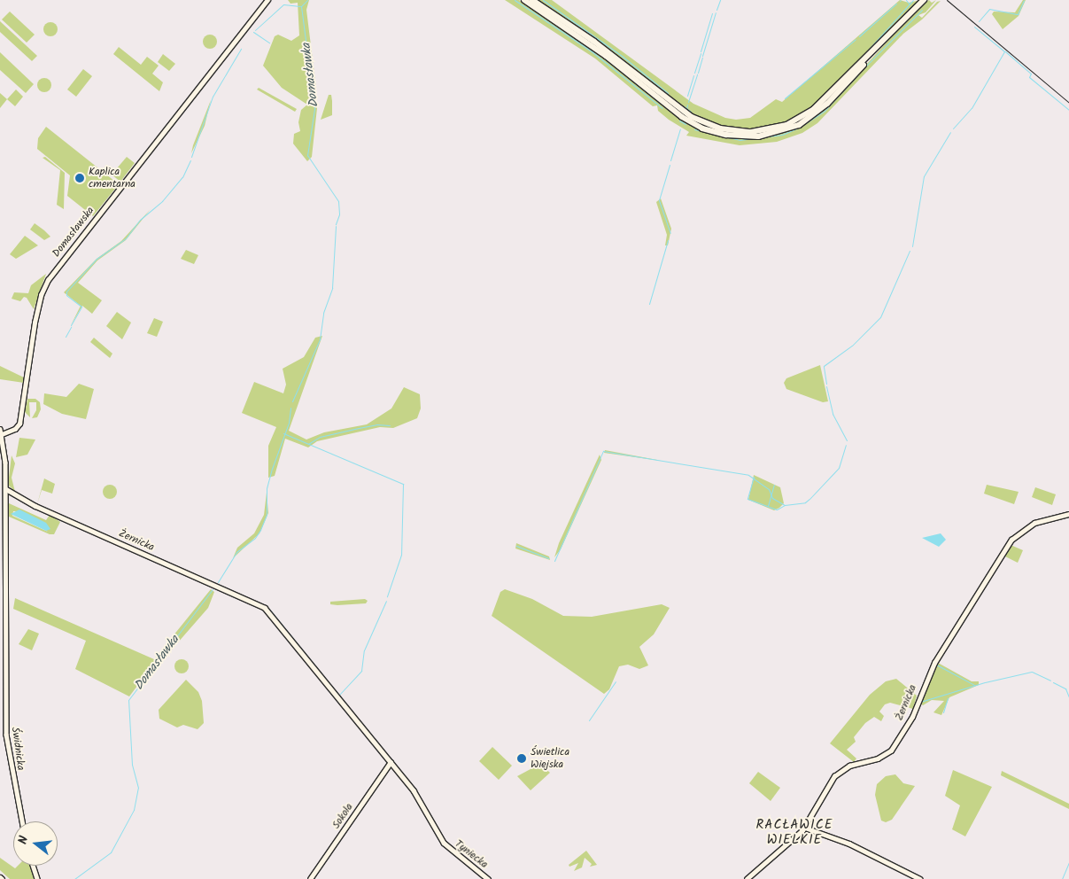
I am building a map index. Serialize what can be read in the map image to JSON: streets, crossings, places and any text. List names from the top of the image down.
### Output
{
  "streets": {
    "street": [
      "Domasławska",
      "Żernicka",
      "Świdnicka",
      "Sokola",
      "Tyniecka"
    ]
  },
  "crossings": [
    ["Domasławska", "Świdnicka"],
    ["Żernicka", "Świdnicka"],
    ["Żernicka", "Sokola"],
    ["Żernicka", "Tyniecka"],
    ["Sokola", "Tyniecka"]
  ],
  "districts": ["RACŁAWICE WIELKIE"],
  "water": ["Domasławka"],
  "places": ["Kaplica cmentarna", "Świetlica Wiejska"],
  "north": "left"
}
